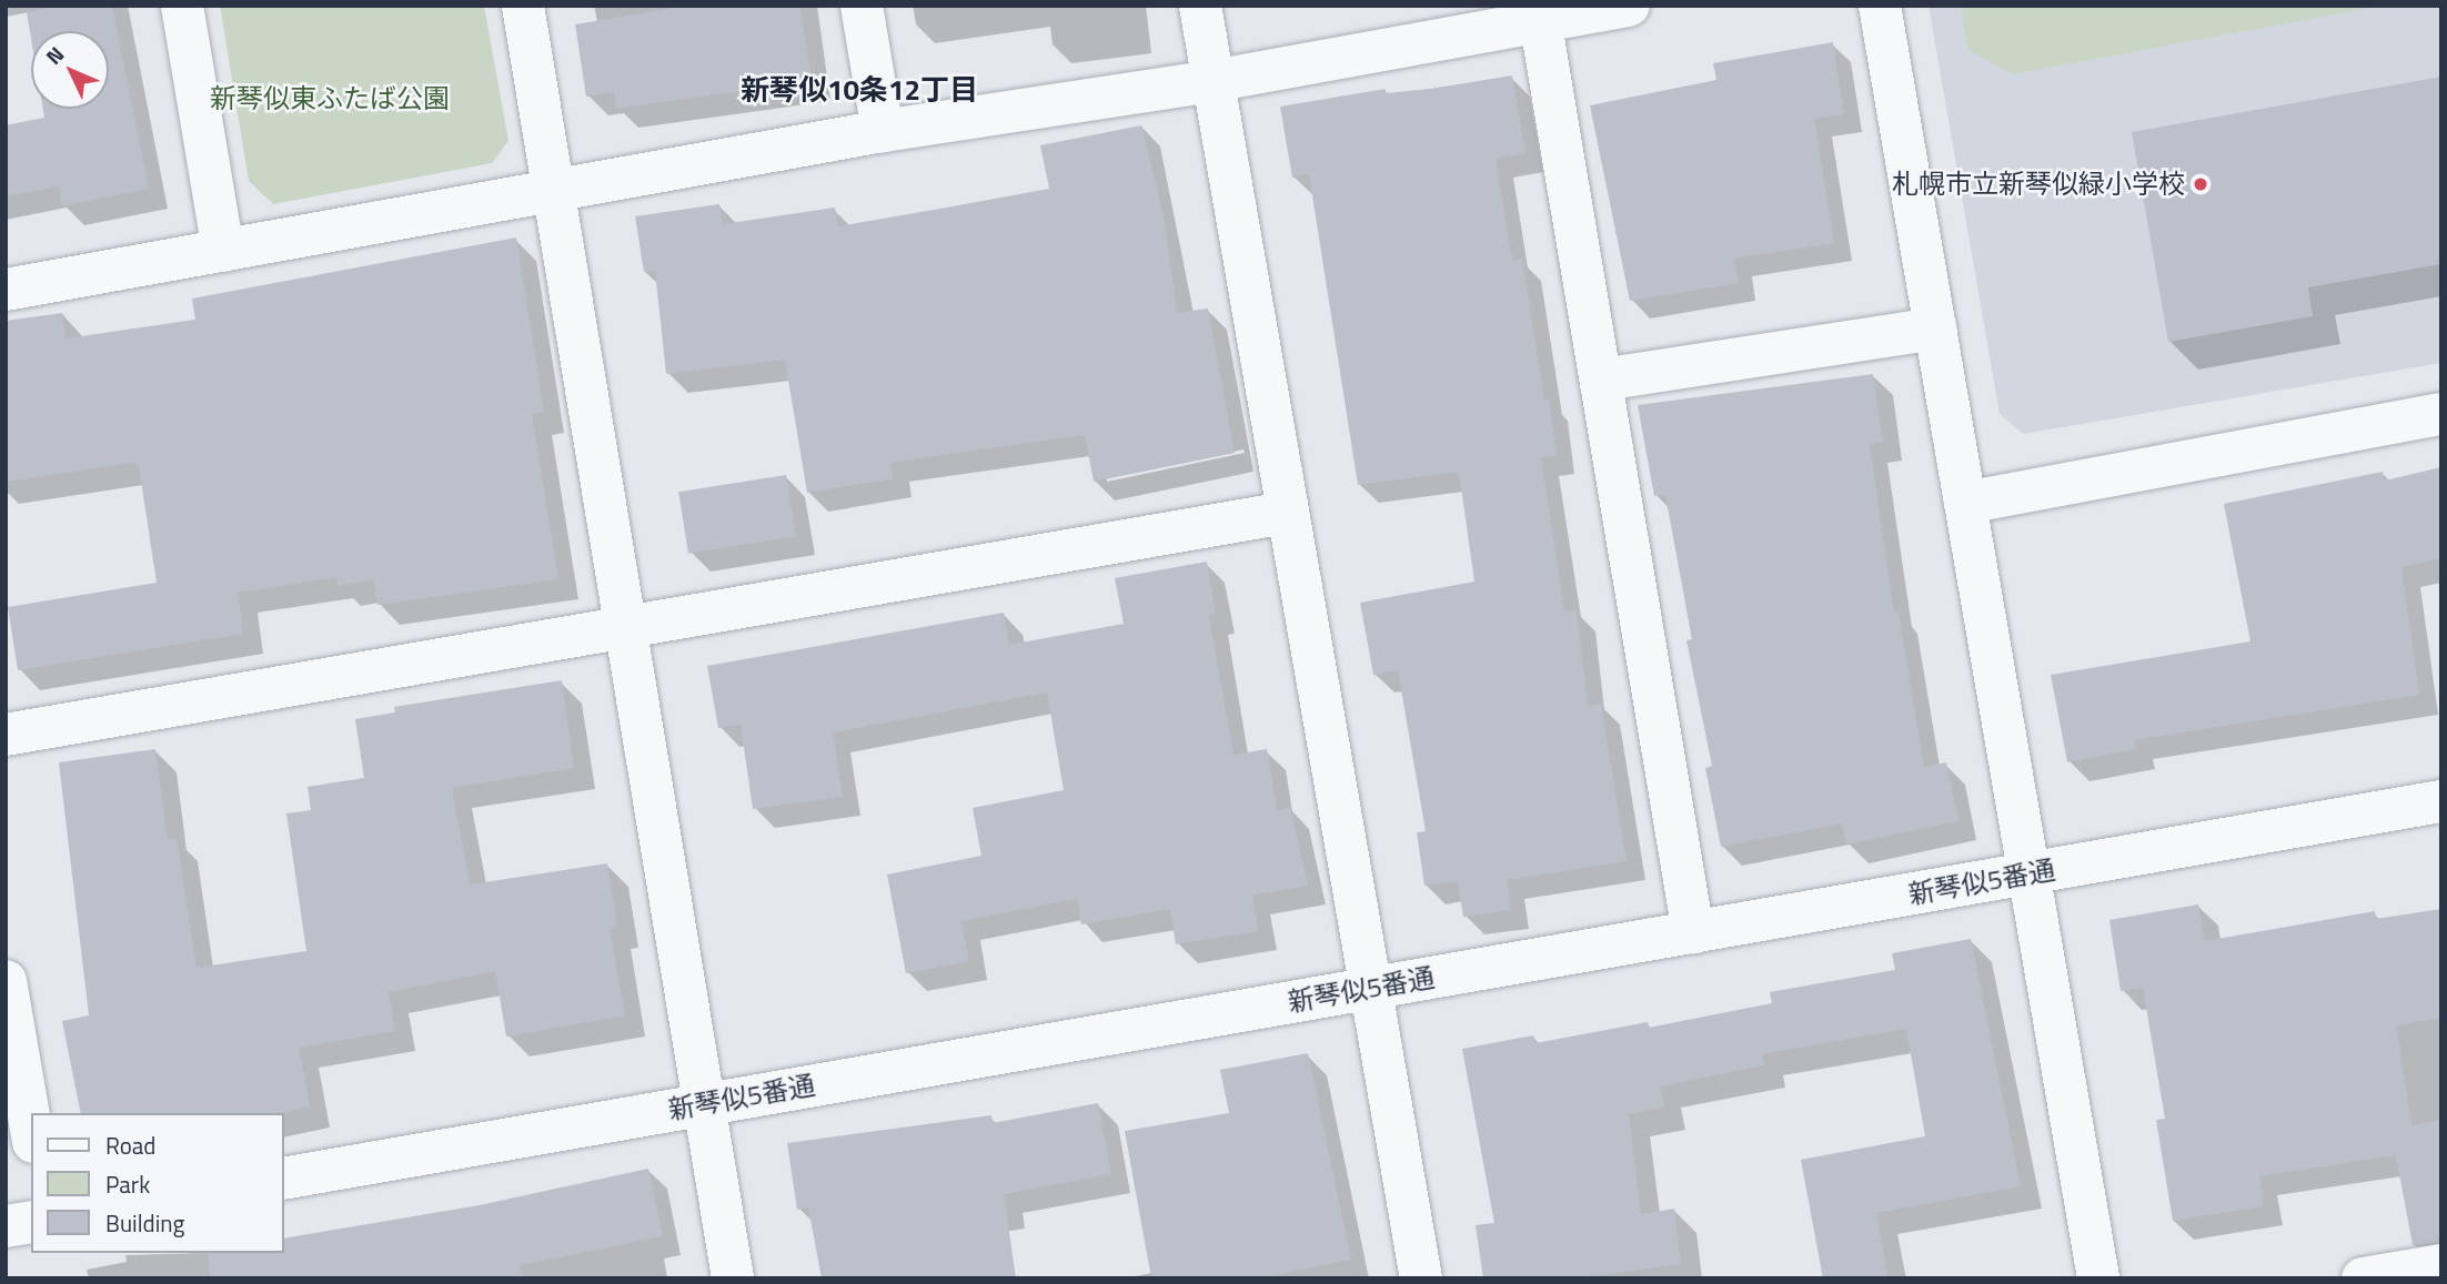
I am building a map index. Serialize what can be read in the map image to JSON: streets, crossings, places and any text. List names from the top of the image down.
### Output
{
  "streets": {
    "street": ["新琴似5番通"]
  },
  "districts": ["新琴似10条12丁目"],
  "parks": ["新琴似東ふたば公園"],
  "places": ["札幌市立新琴似緑小学校"],
  "legend": ["Road", "Park", "Building"],
  "north": "top left"
}
